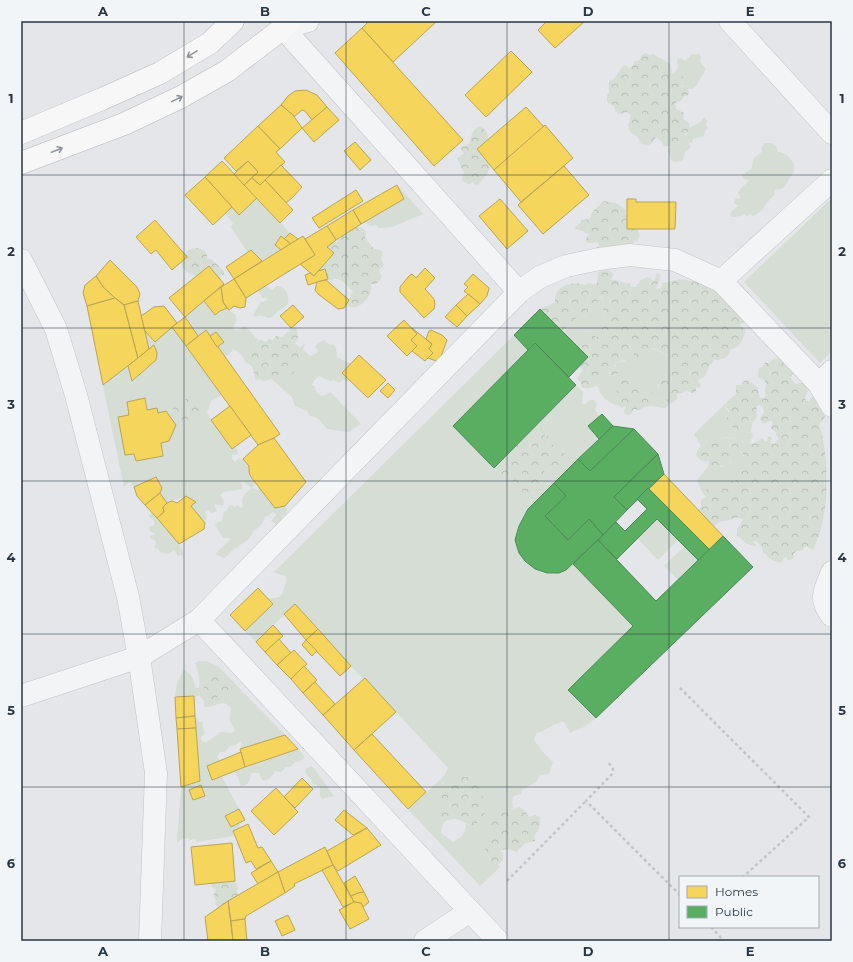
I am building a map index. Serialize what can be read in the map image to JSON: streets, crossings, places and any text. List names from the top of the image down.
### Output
{
  "legend": ["Homes", "Public"],
  "grid": {
    "columns": [
      "A",
      "B",
      "C",
      "D",
      "E"
    ],
    "rows": [
      "1",
      "2",
      "3",
      "4",
      "5",
      "6"
    ]
  }
}
